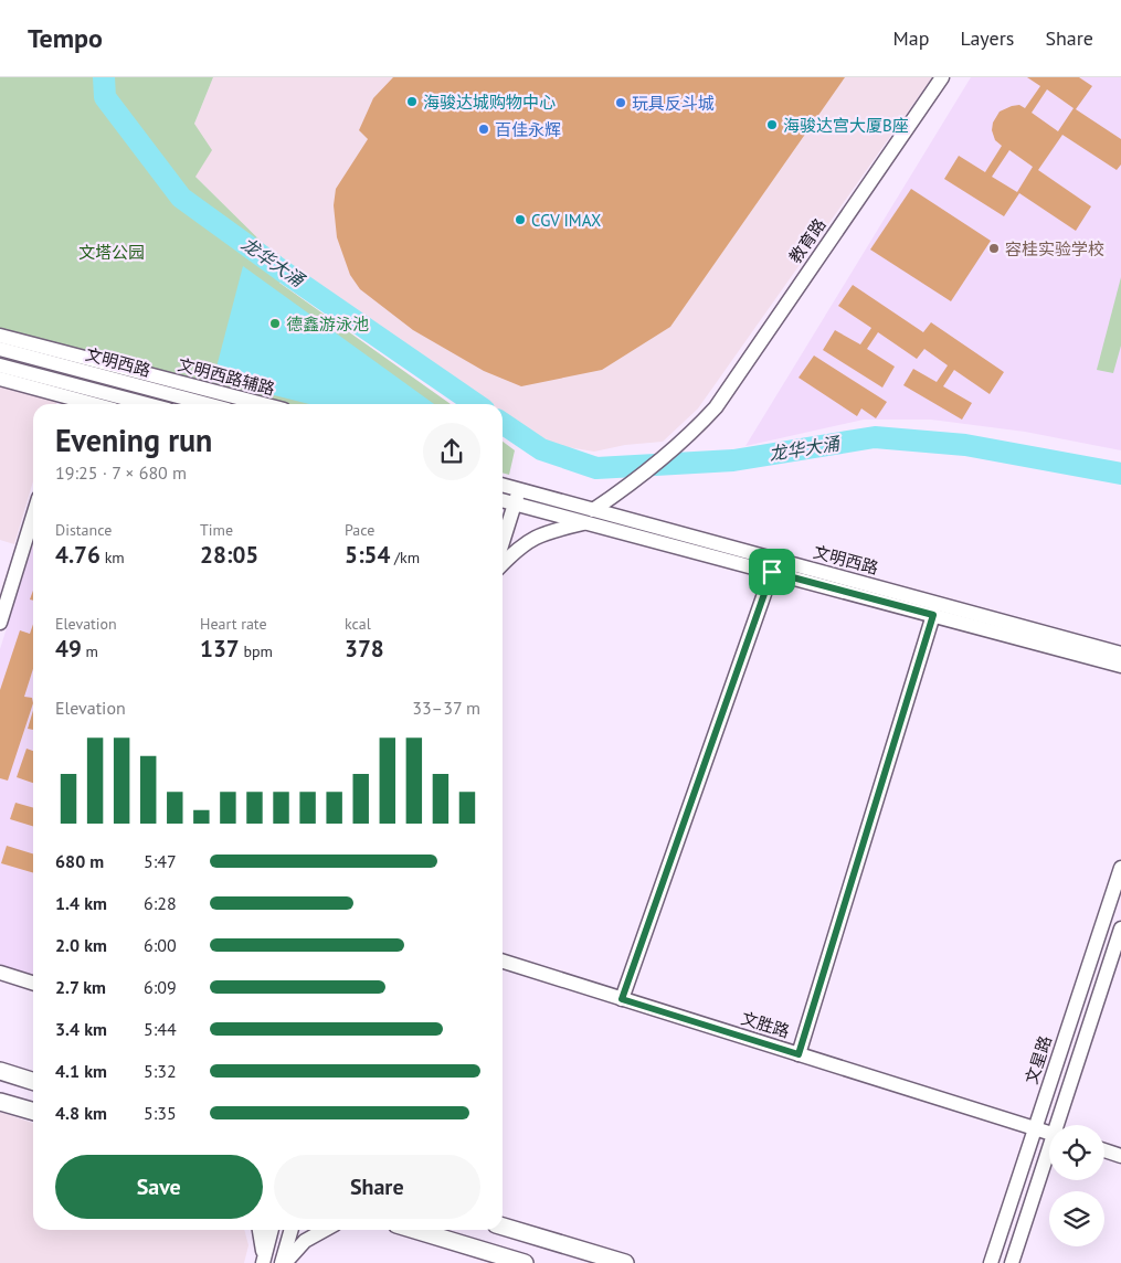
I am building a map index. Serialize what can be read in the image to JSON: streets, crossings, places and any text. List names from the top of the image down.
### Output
{
  "streets": {
    "street": [
      "教育路",
      "文明西路",
      "文明西路辅路",
      "文胜路",
      "文星路"
    ]
  },
  "crossings": [
    ["教育路", "文明西路"],
    ["文胜路", "文星路"]
  ],
  "water": ["龙华大涌"],
  "parks": ["文塔公园"],
  "places": [
    "海骏达城购物中心",
    "玩具反斗城",
    "海骏达宫大厦B座",
    "百佳永辉",
    "CGV IMAX",
    "容桂实验学校",
    "德鑫游泳池"
  ],
  "page": {
    "header": "Tempo",
    "nav": ["Map", "Layers", "Share"],
    "heading": ["Evening run", "19:25 · 7 × 680 m"],
    "stats": [
      ["Distance", "4.76 km"],
      ["Time", "28:05"],
      ["Pace", "5:54 /km"],
      ["Elevation", "49 m"],
      ["Heart rate", "137 bpm"],
      ["kcal", "378"]
    ],
    "chart": ["Elevation", "33–37 m"],
    "list": [
      {
        "name": "680 m",
        "note": "5:47"
      },
      {
        "name": "1.4 km",
        "note": "6:28"
      },
      {
        "name": "2.0 km",
        "note": "6:00"
      },
      {
        "name": "2.7 km",
        "note": "6:09"
      },
      {
        "name": "3.4 km",
        "note": "5:44"
      },
      {
        "name": "4.1 km",
        "note": "5:32"
      },
      {
        "name": "4.8 km",
        "note": "5:35"
      }
    ],
    "buttons": ["Save", "Share"]
  }
}
